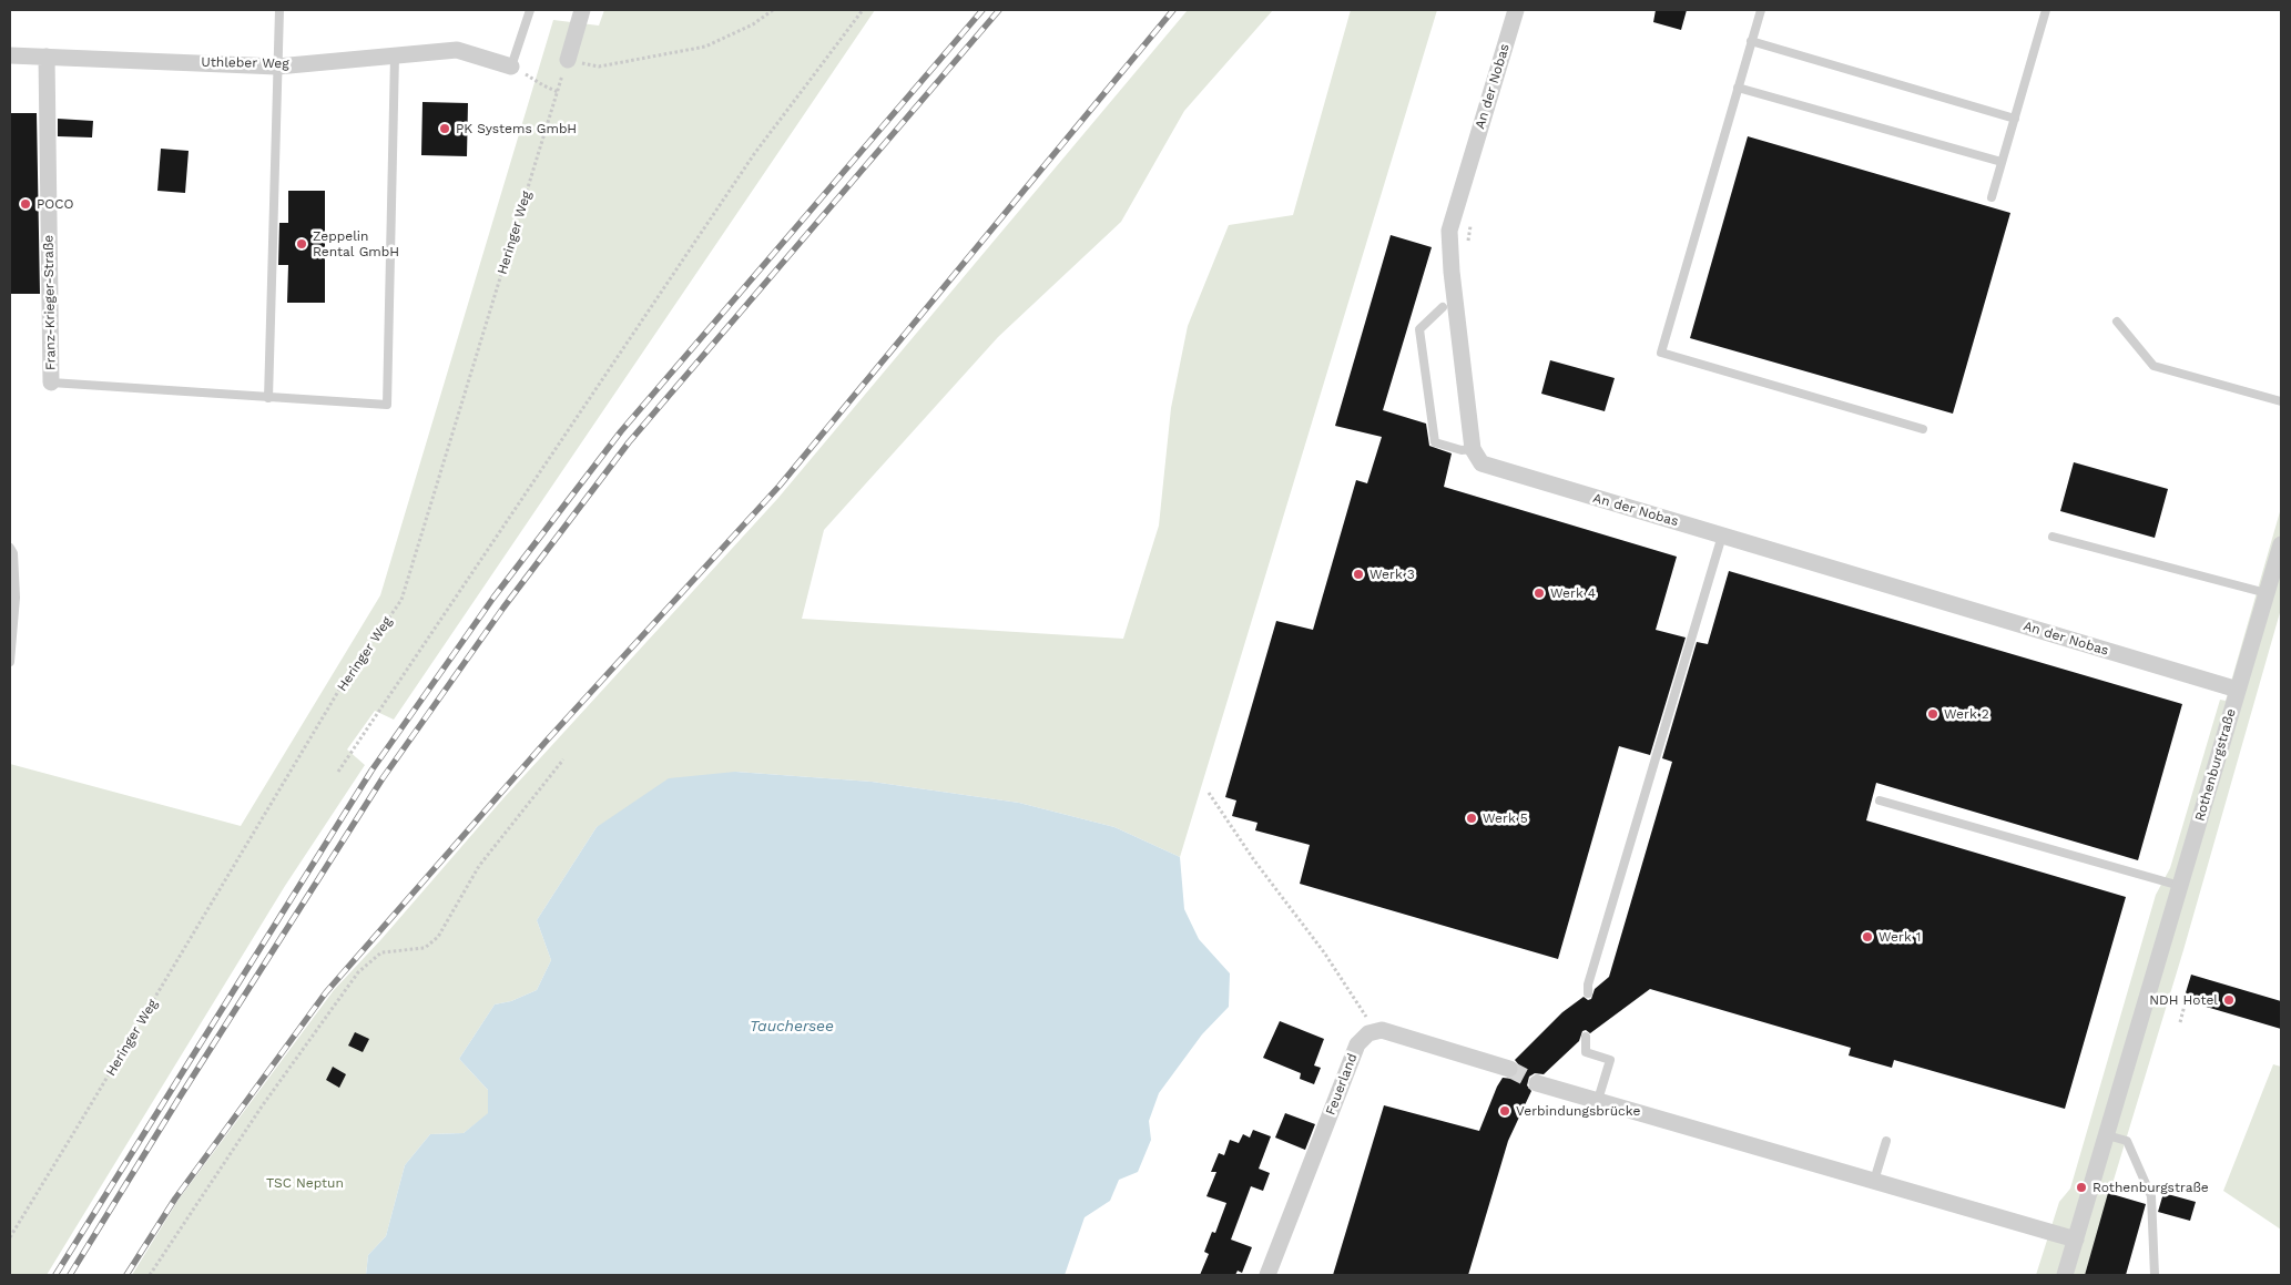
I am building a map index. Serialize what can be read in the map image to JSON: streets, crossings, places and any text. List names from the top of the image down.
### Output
{
  "streets": {
    "street": [
      "Uthleber Weg",
      "An der Nobas",
      "Franz-Krieger-Straße",
      "Rothenburgstraße",
      "Feuerland"
    ],
    "path": ["Heringer Weg"]
  },
  "crossings": [
    ["Uthleber Weg", "Franz-Krieger-Straße"],
    ["An der Nobas", "Rothenburgstraße"]
  ],
  "water": ["Tauchersee"],
  "parks": ["TSC Neptun"],
  "places": [
    "PK Systems GmbH",
    "POCO",
    "Zeppelin Rental GmbH",
    "Werk 3",
    "Werk 4",
    "Werk 2",
    "Werk 5",
    "Werk 1",
    "NDH Hotel",
    "Verbindungsbrücke",
    "Rothenburgstraße"
  ]
}
